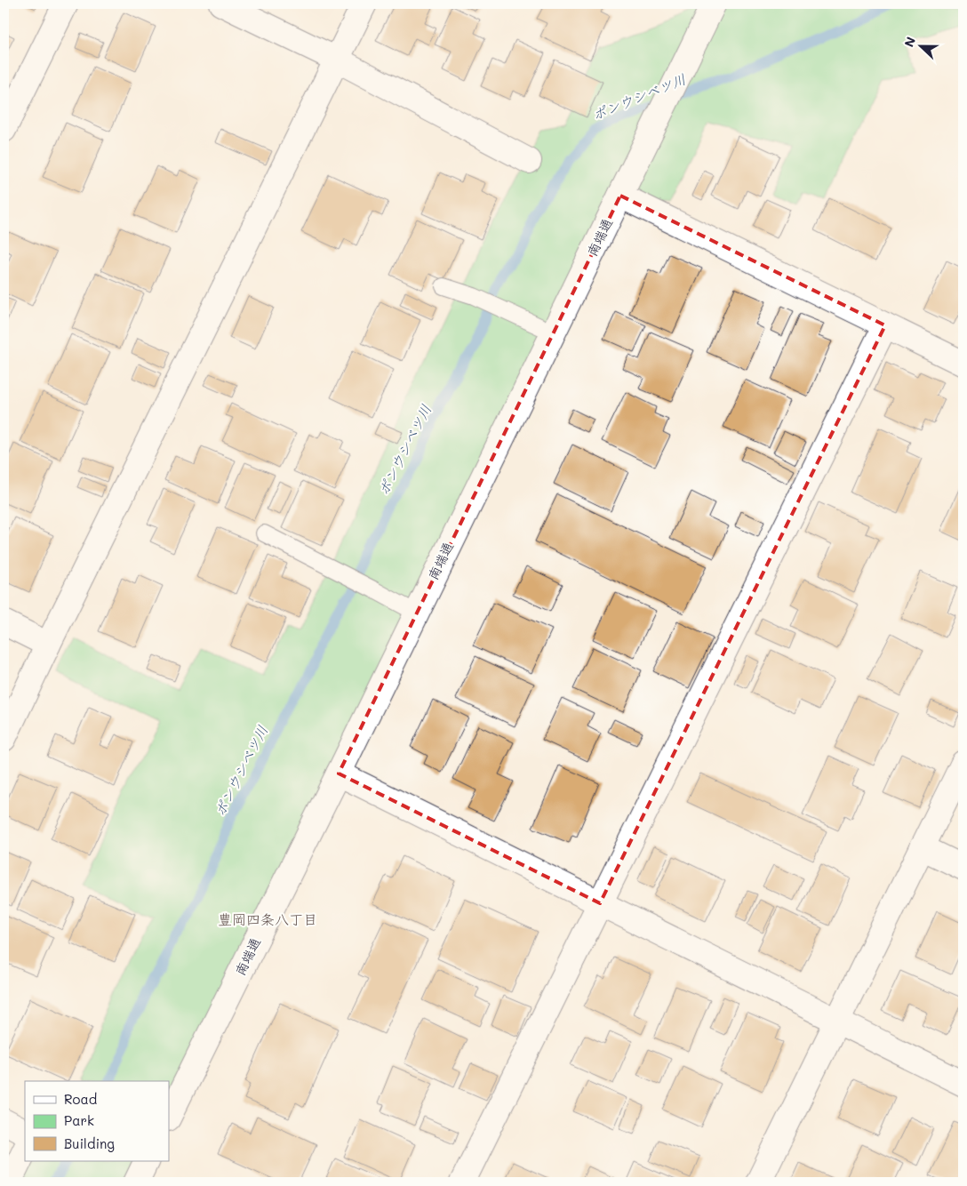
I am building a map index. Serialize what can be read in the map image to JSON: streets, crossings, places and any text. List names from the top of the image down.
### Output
{
  "streets": {
    "street": ["南端通"]
  },
  "districts": ["豊岡四条八丁目"],
  "water": ["ポンウシベツ川"],
  "legend": ["Road", "Park", "Building"],
  "north": "left"
}
